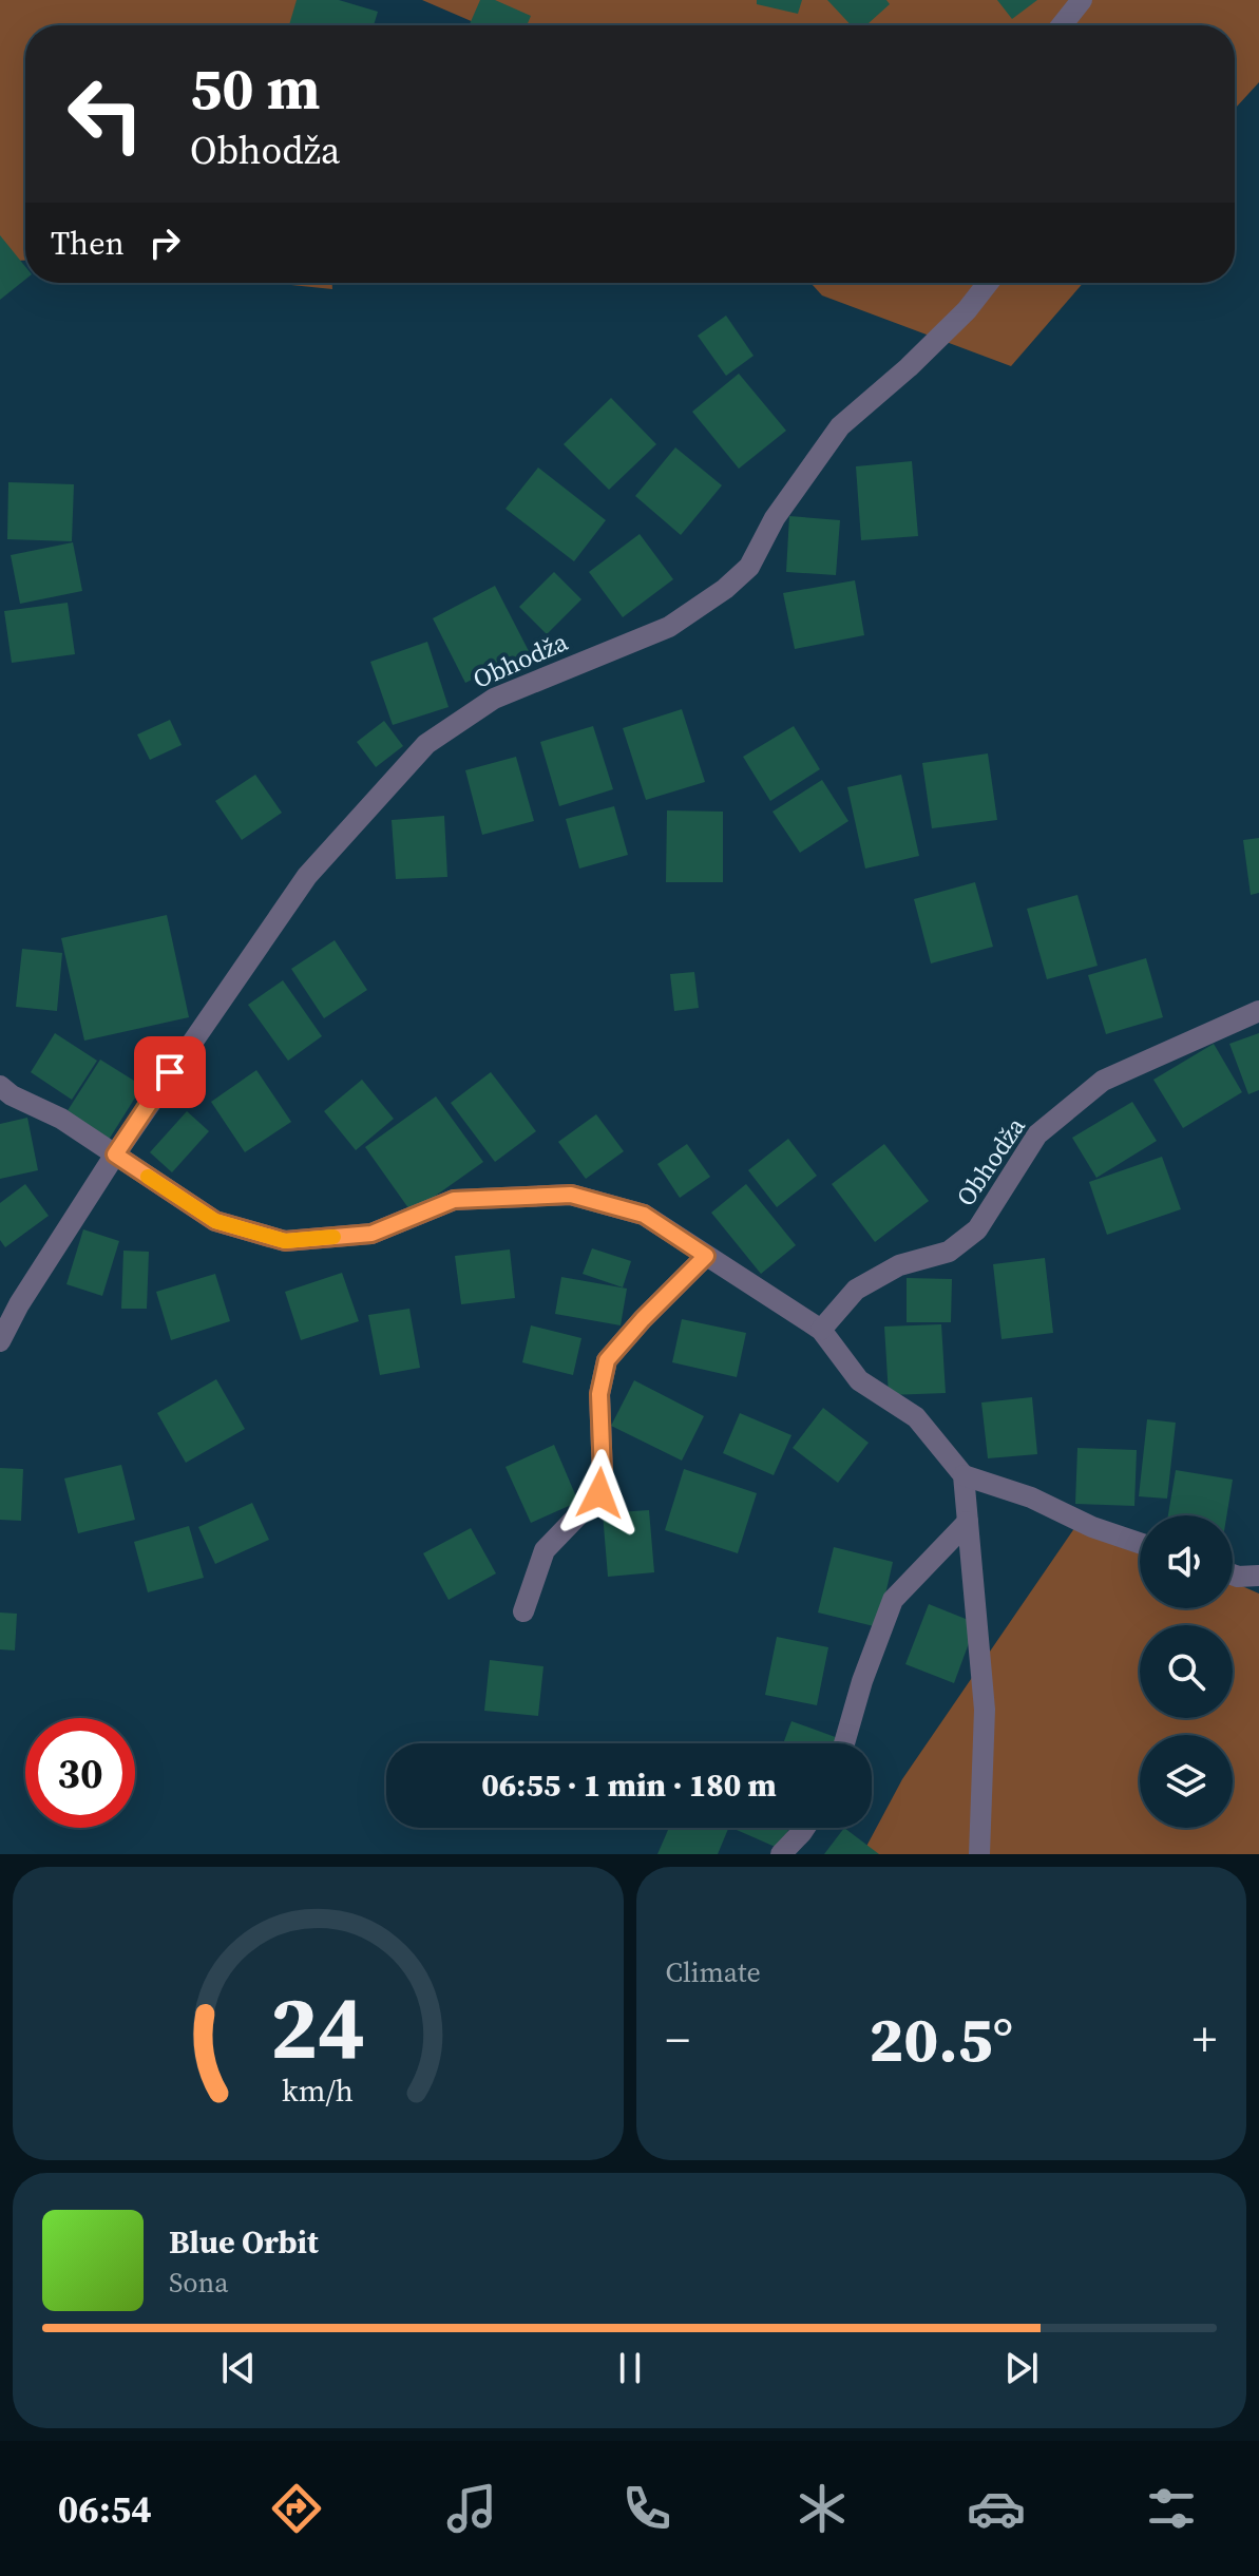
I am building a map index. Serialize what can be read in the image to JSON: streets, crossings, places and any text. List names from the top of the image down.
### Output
{
  "streets": {
    "street": ["Obhodža"]
  },
  "page": {
    "turn": ["50 m", "Obhodža"],
    "then": "Then",
    "limit": "30",
    "trip": "06:55 · 1 min · 180 m",
    "tile": "Climate",
    "heat": ["−", "20.5°", "+"],
    "song": ["Blue Orbit", "Sona"],
    "tabs": "06:54",
    "gauge": ["24", "km/h"]
  }
}
